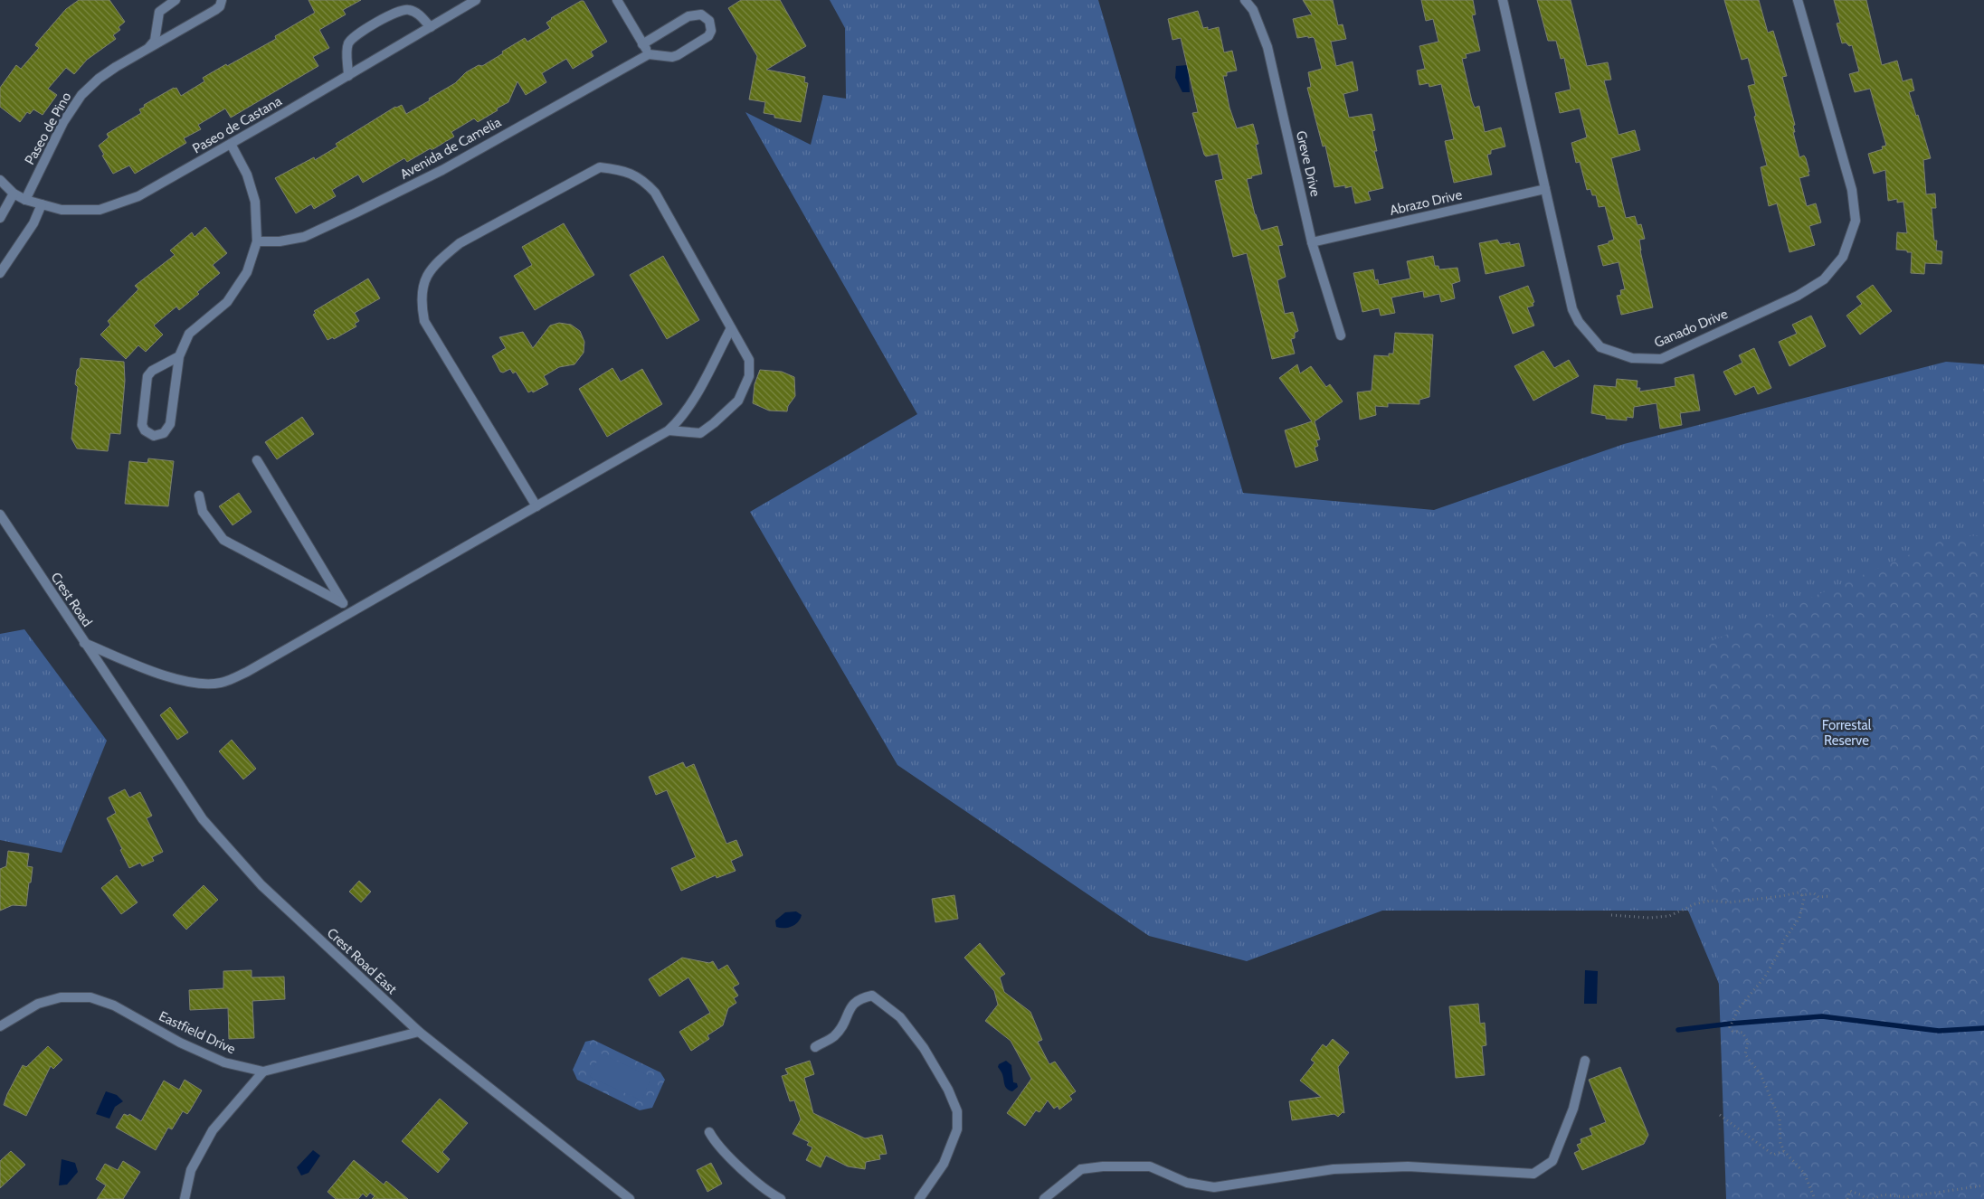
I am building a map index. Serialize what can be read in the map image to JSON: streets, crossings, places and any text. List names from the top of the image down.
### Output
{
  "streets": {
    "street": [
      "Paseo de Castana",
      "Paseo de Pino",
      "Avenida de Camelia",
      "Greve Drive",
      "Abrazo Drive",
      "Ganado Drive",
      "Crest Road",
      "Crest Road East",
      "Eastfield Drive"
    ]
  },
  "crossings": [
    ["Paseo de Castana", "Paseo de Pino"],
    ["Greve Drive", "Abrazo Drive"],
    ["Abrazo Drive", "Ganado Drive"],
    ["Crest Road", "Crest Road East"],
    ["Crest Road East", "Eastfield Drive"]
  ],
  "parks": ["Forrestal Reserve"]
}
